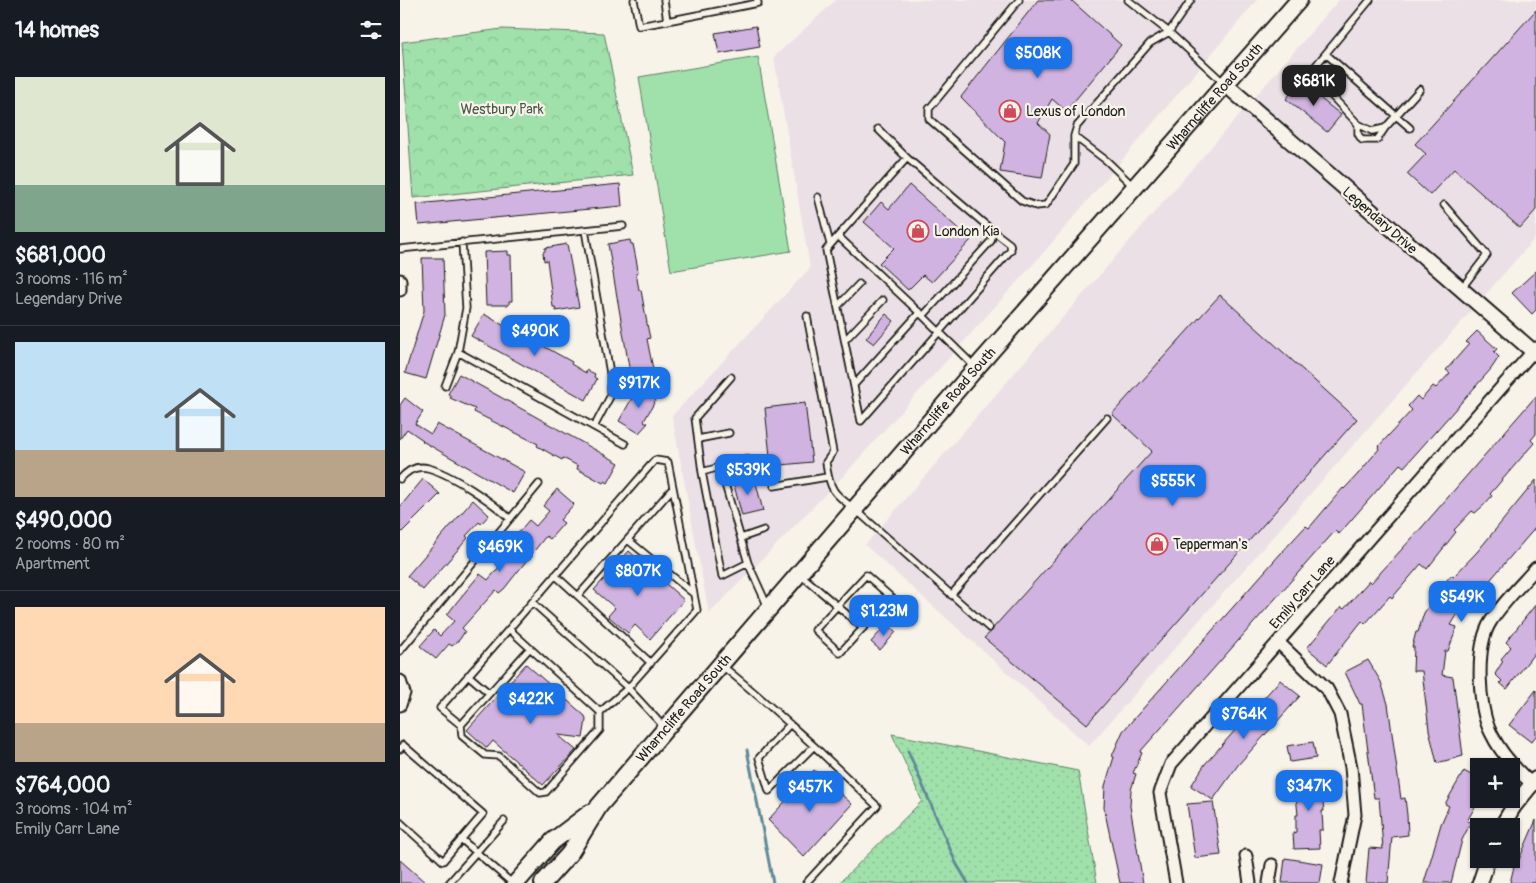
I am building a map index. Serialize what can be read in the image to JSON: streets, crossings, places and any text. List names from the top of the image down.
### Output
{
  "streets": {
    "main road": ["Wharncliffe Road South"],
    "street": ["Legendary Drive", "Emily Carr Lane"]
  },
  "crossings": [
    ["Wharncliffe Road South", "Legendary Drive"],
    ["Legendary Drive", "Emily Carr Lane"]
  ],
  "parks": ["Westbury Park"],
  "places": {
    "shop": ["Lexus of London", "London Kia", "Tepperman's"]
  },
  "page": {
    "heading": "14 homes",
    "price": [
      "$508K",
      "$681K",
      "$490K",
      "$917K",
      "$539K",
      "$555K",
      "$469K",
      "$807K",
      "$549K",
      "$1.23M",
      "$422K",
      "$764K",
      "$347K",
      "$457K"
    ],
    "list": [
      {
        "name": "$681,000",
        "note": "3 rooms · 116 m² · Legendary Drive"
      },
      {
        "name": "$490,000",
        "note": "2 rooms · 80 m² · Apartment"
      },
      {
        "name": "$764,000",
        "note": "3 rooms · 104 m² · Emily Carr Lane"
      }
    ],
    "map_buttons": ["+", "−"]
  }
}
